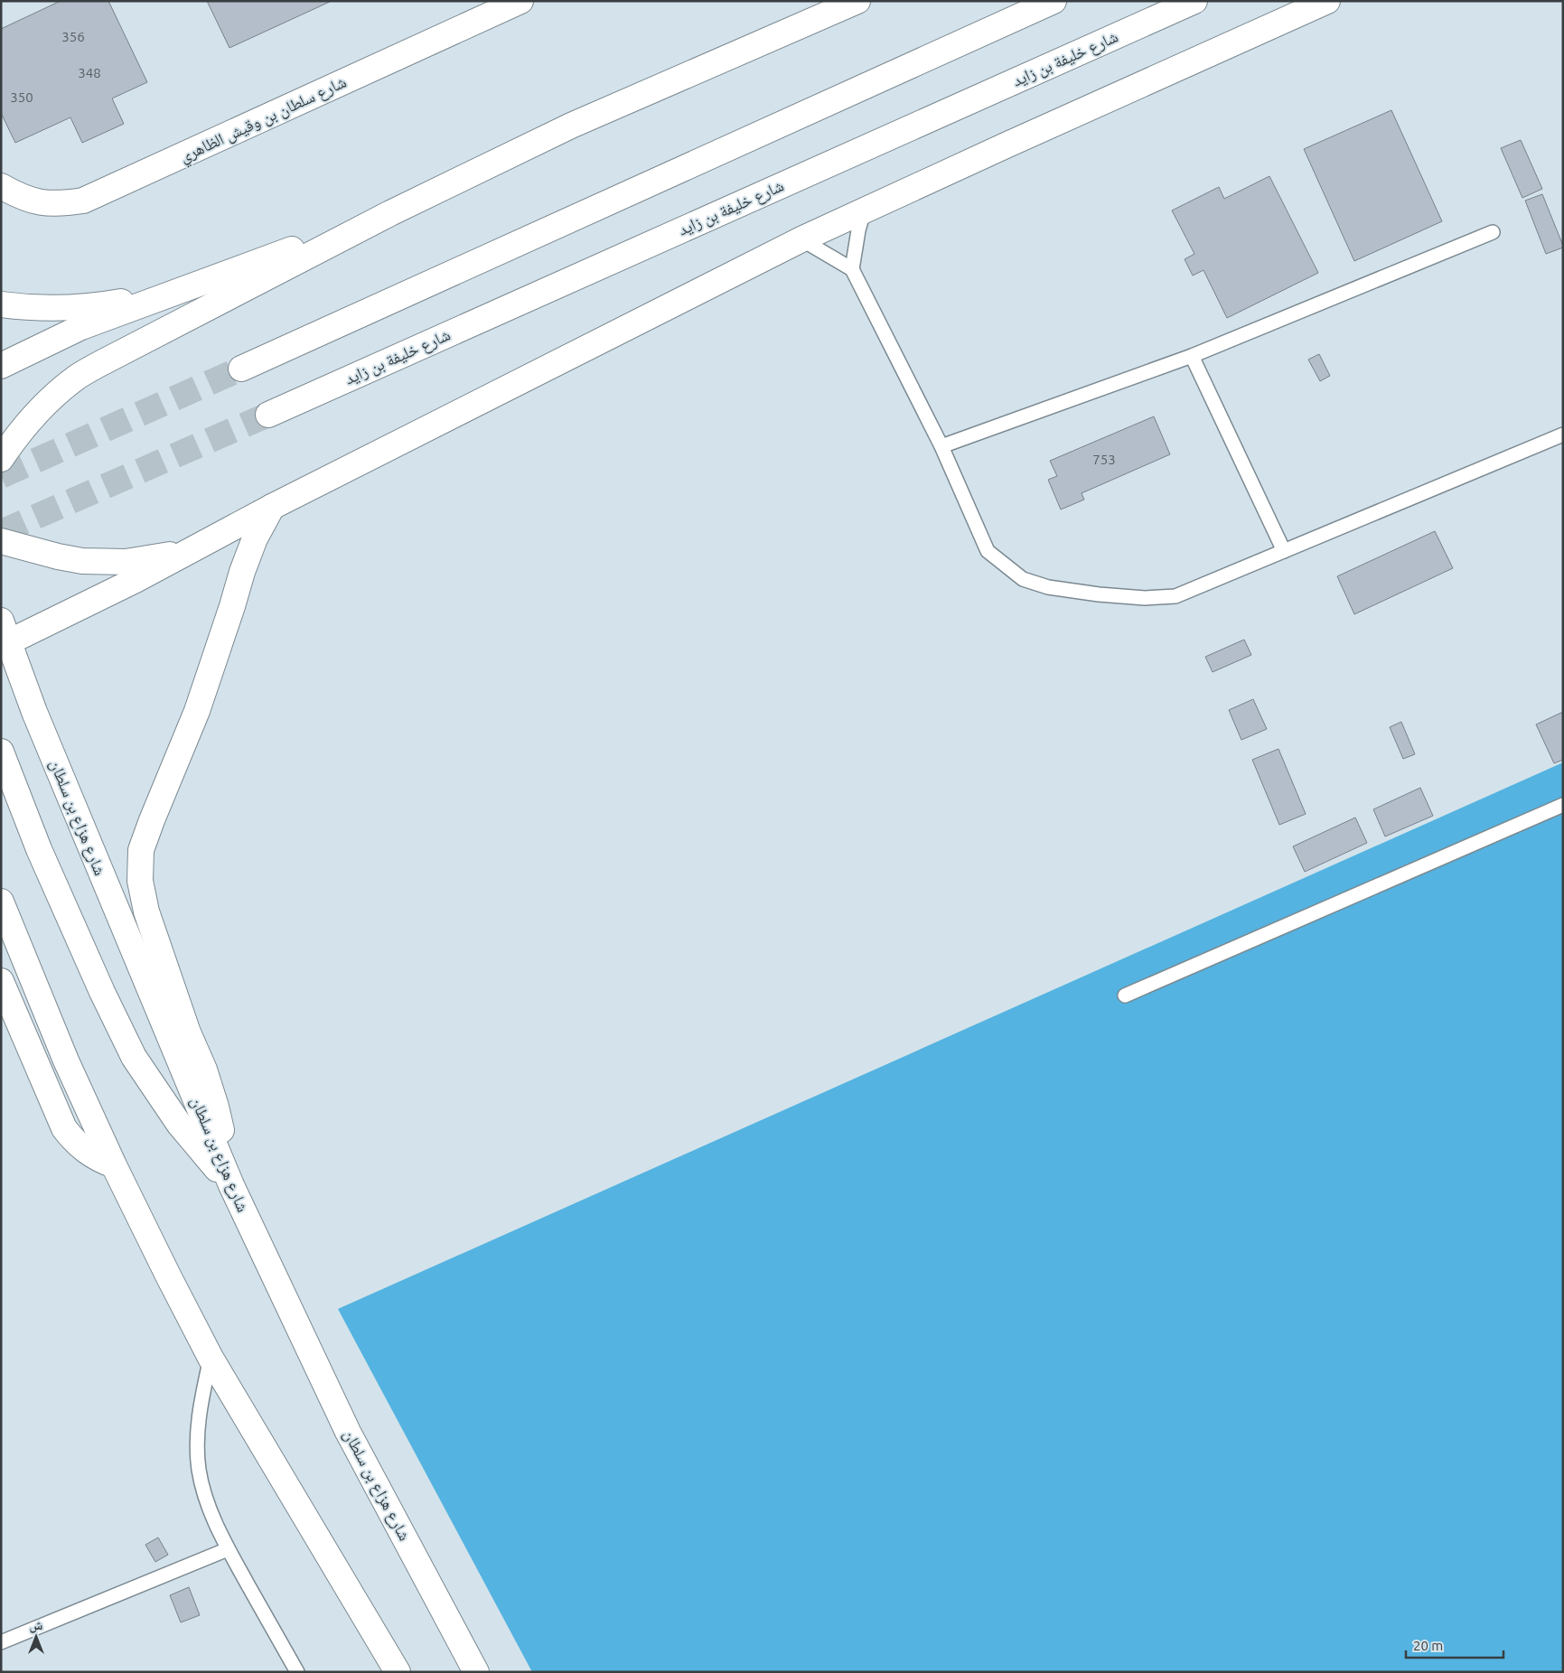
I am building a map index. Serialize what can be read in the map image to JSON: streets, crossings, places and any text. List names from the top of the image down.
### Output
{
  "streets": {
    "main road": ["شارع خليفة بن زايد", "شارع سلطان بن وقيش الظاهري", "شارع هزاع بن سلطان"]
  },
  "house_numbers": [
    "356",
    "348",
    "350",
    "753"
  ],
  "scale_bar": "20 m",
  "north": "top"
}
